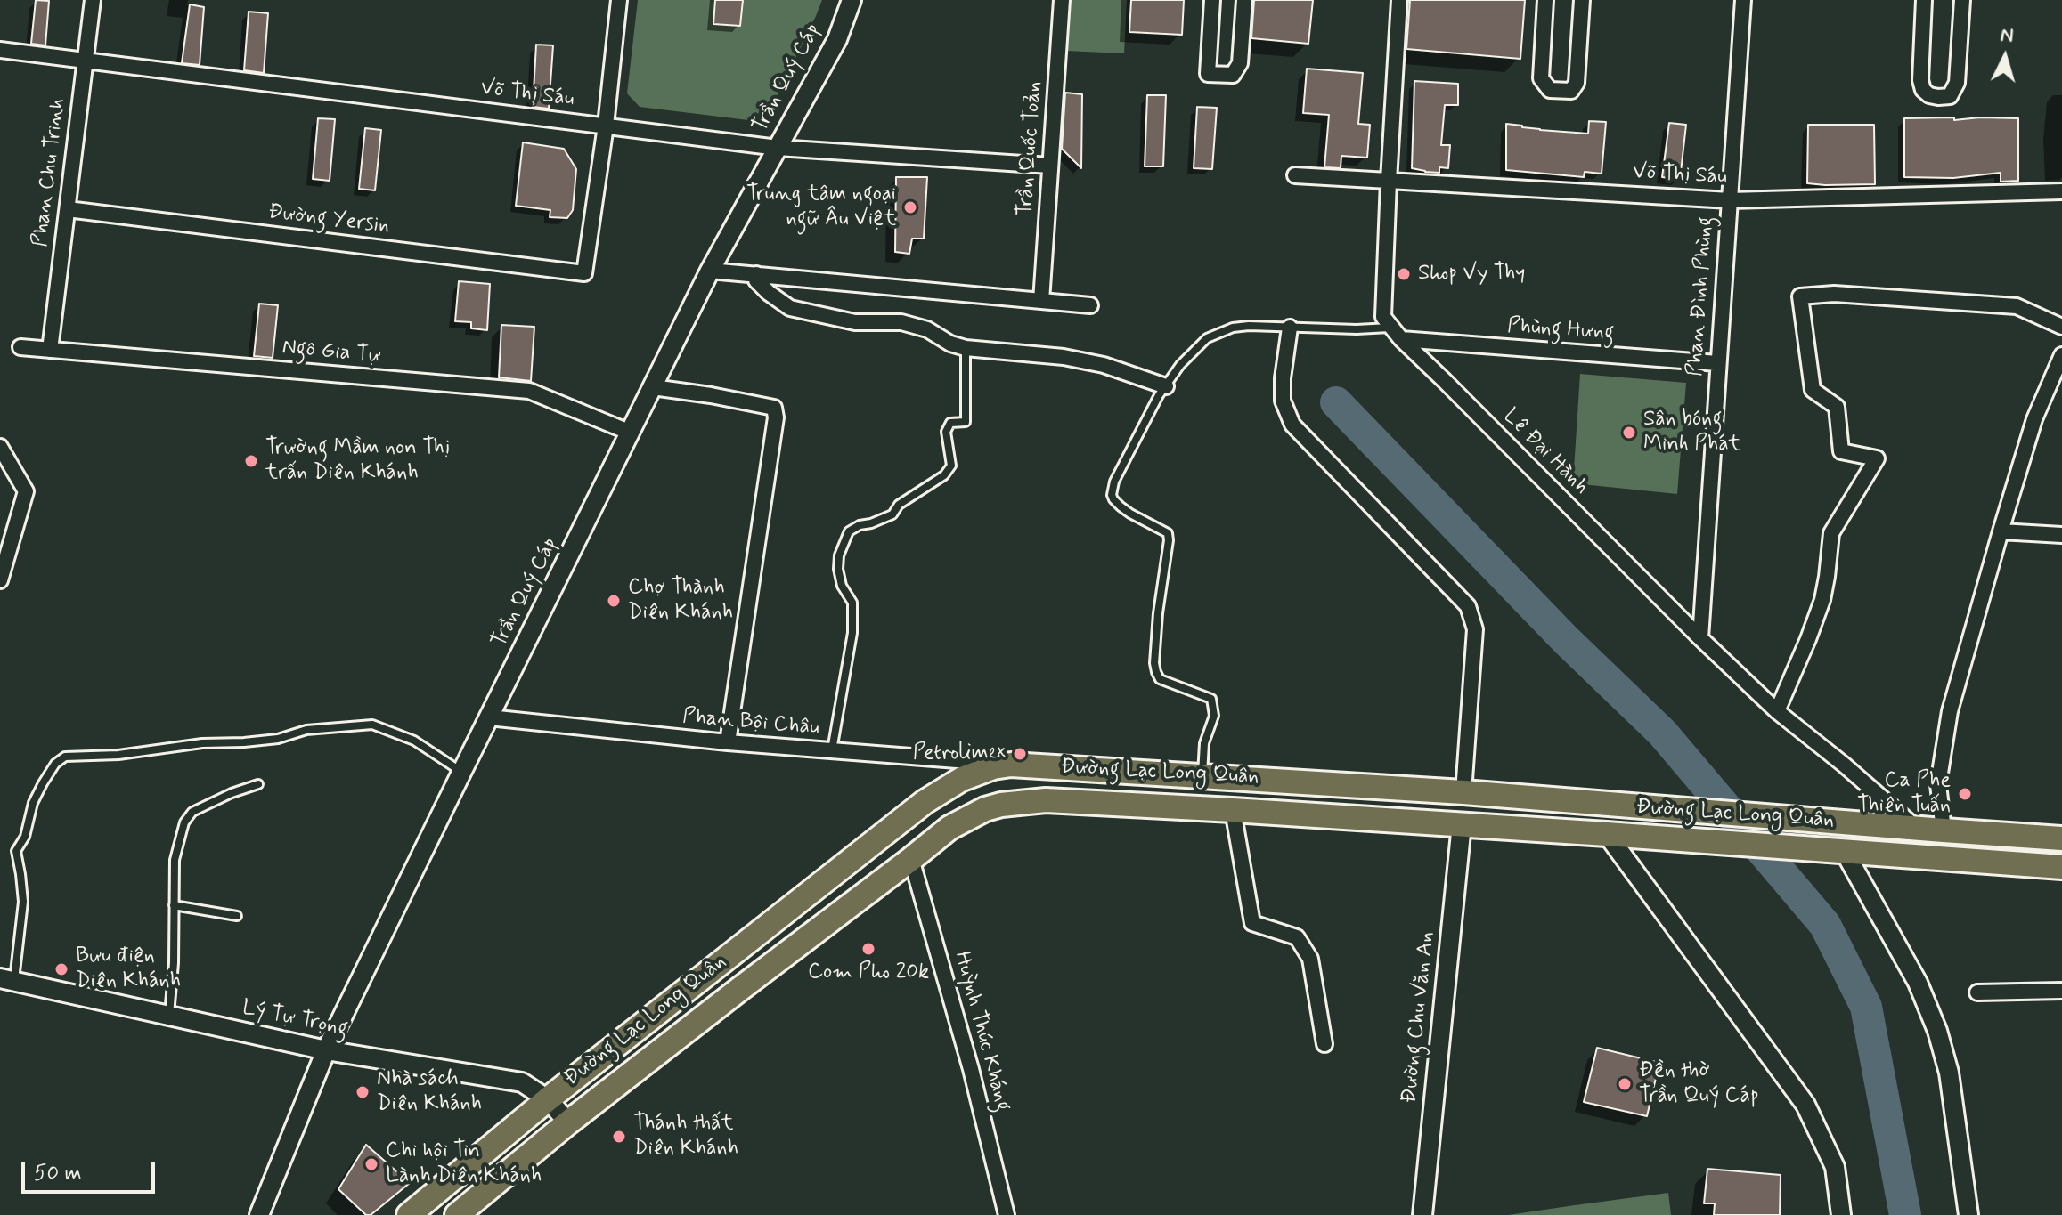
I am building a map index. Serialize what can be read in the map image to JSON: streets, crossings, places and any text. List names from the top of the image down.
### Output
{
  "streets": {
    "main road": ["Đường Lạc Long Quân"],
    "street": [
      "Trần Quý Cáp",
      "Võ Thị Sáu",
      "Trần Quốc Toản",
      "Phan Chu Trinh",
      "Đường Yersin",
      "Phan Đình Phùng",
      "Phùng Hưng",
      "Ngô Gia Tự",
      "Lê Đại Hành",
      "Phan Bội Châu",
      "Đường Chu Văn An",
      "Lý Tự Trọng",
      "Huỳnh Thúc Kháng"
    ]
  },
  "crossings": [
    ["Trần Quý Cáp", "Võ Thị Sáu"],
    ["Trần Quý Cáp", "Ngô Gia Tự"],
    ["Trần Quý Cáp", "Phan Bội Châu"],
    ["Trần Quý Cáp", "Lý Tự Trọng"],
    ["Võ Thị Sáu", "Trần Quốc Toản"],
    ["Võ Thị Sáu", "Phan Chu Trinh"],
    ["Võ Thị Sáu", "Đường Yersin"],
    ["Võ Thị Sáu", "Phan Đình Phùng"],
    ["Phan Chu Trinh", "Đường Yersin"],
    ["Phan Chu Trinh", "Ngô Gia Tự"],
    ["Phan Đình Phùng", "Phùng Hưng"],
    ["Phan Đình Phùng", "Lê Đại Hành"],
    ["Phùng Hưng", "Lê Đại Hành"],
    ["Lê Đại Hành", "Đường Lạc Long Quân"],
    ["Phan Bội Châu", "Đường Lạc Long Quân"],
    ["Đường Lạc Long Quân", "Đường Chu Văn An"],
    ["Đường Lạc Long Quân", "Lý Tự Trọng"],
    ["Đường Lạc Long Quân", "Huỳnh Thúc Kháng"]
  ],
  "places": [
    "Trung tâm ngoại ngữ Âu Việt",
    "Shop Vy Thy",
    "Sân bóng Minh Phát",
    "Trường Mầm non Thị trấn Diên Khánh",
    "Chợ Thành Diên Khánh",
    "Petrolimex",
    "Ca Phe Thiên Tuấn",
    "Com Pho 20k",
    "Bưu điện Diên Khánh",
    "Đền thờ Trần Quý Cáp",
    "Nhà sách Diên Khánh",
    "Thánh thất Diên Khánh",
    "Chi hội Tin Lành Diên Khánh"
  ],
  "scale_bar": "50 m",
  "north": "top"
}
